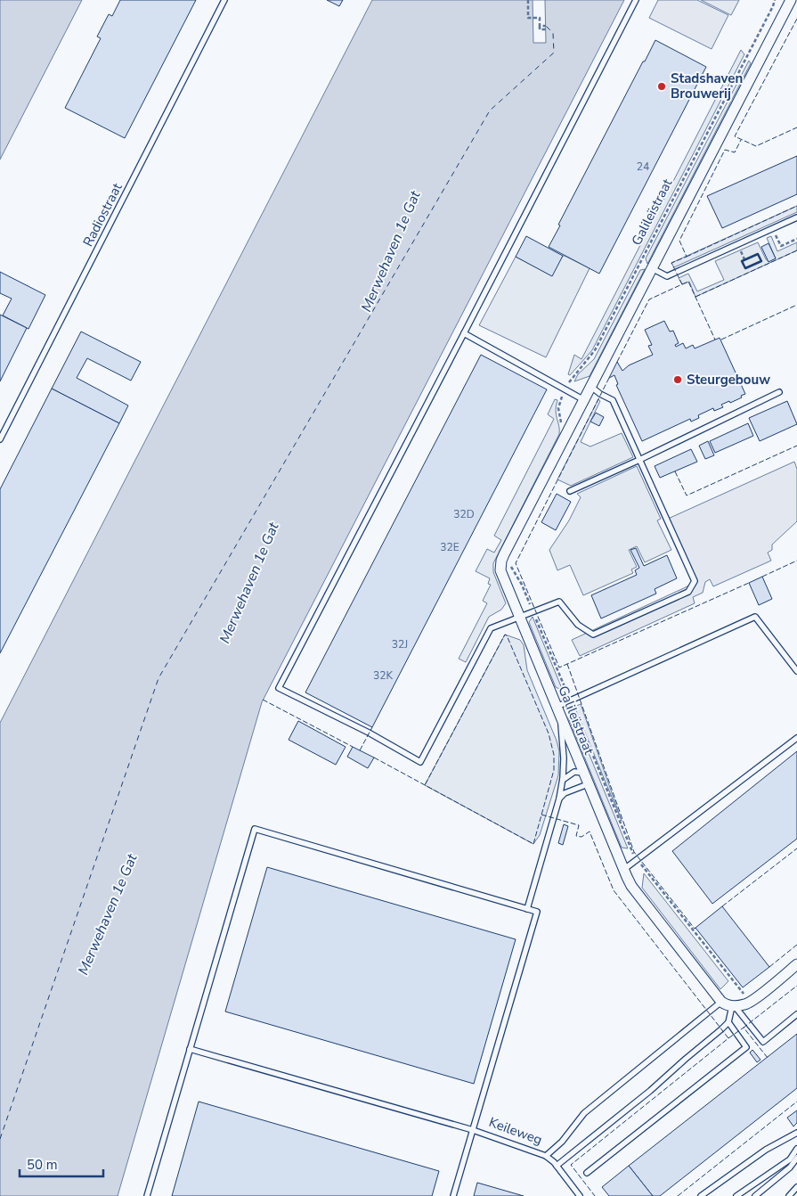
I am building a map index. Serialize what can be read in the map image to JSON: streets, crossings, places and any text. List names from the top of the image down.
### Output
{
  "streets": {
    "street": ["Galileïstraat"],
    "lane": ["Radiostraat", "Keileweg"]
  },
  "crossings": [
    ["Galileïstraat", "Keileweg"]
  ],
  "water": ["Merwehaven 1e Gat"],
  "places": ["Stadshaven Brouwerij", "Steurgebouw"],
  "house_numbers": [
    "24",
    "32D",
    "32E",
    "32J",
    "32K"
  ],
  "scale_bar": "50 m"
}
